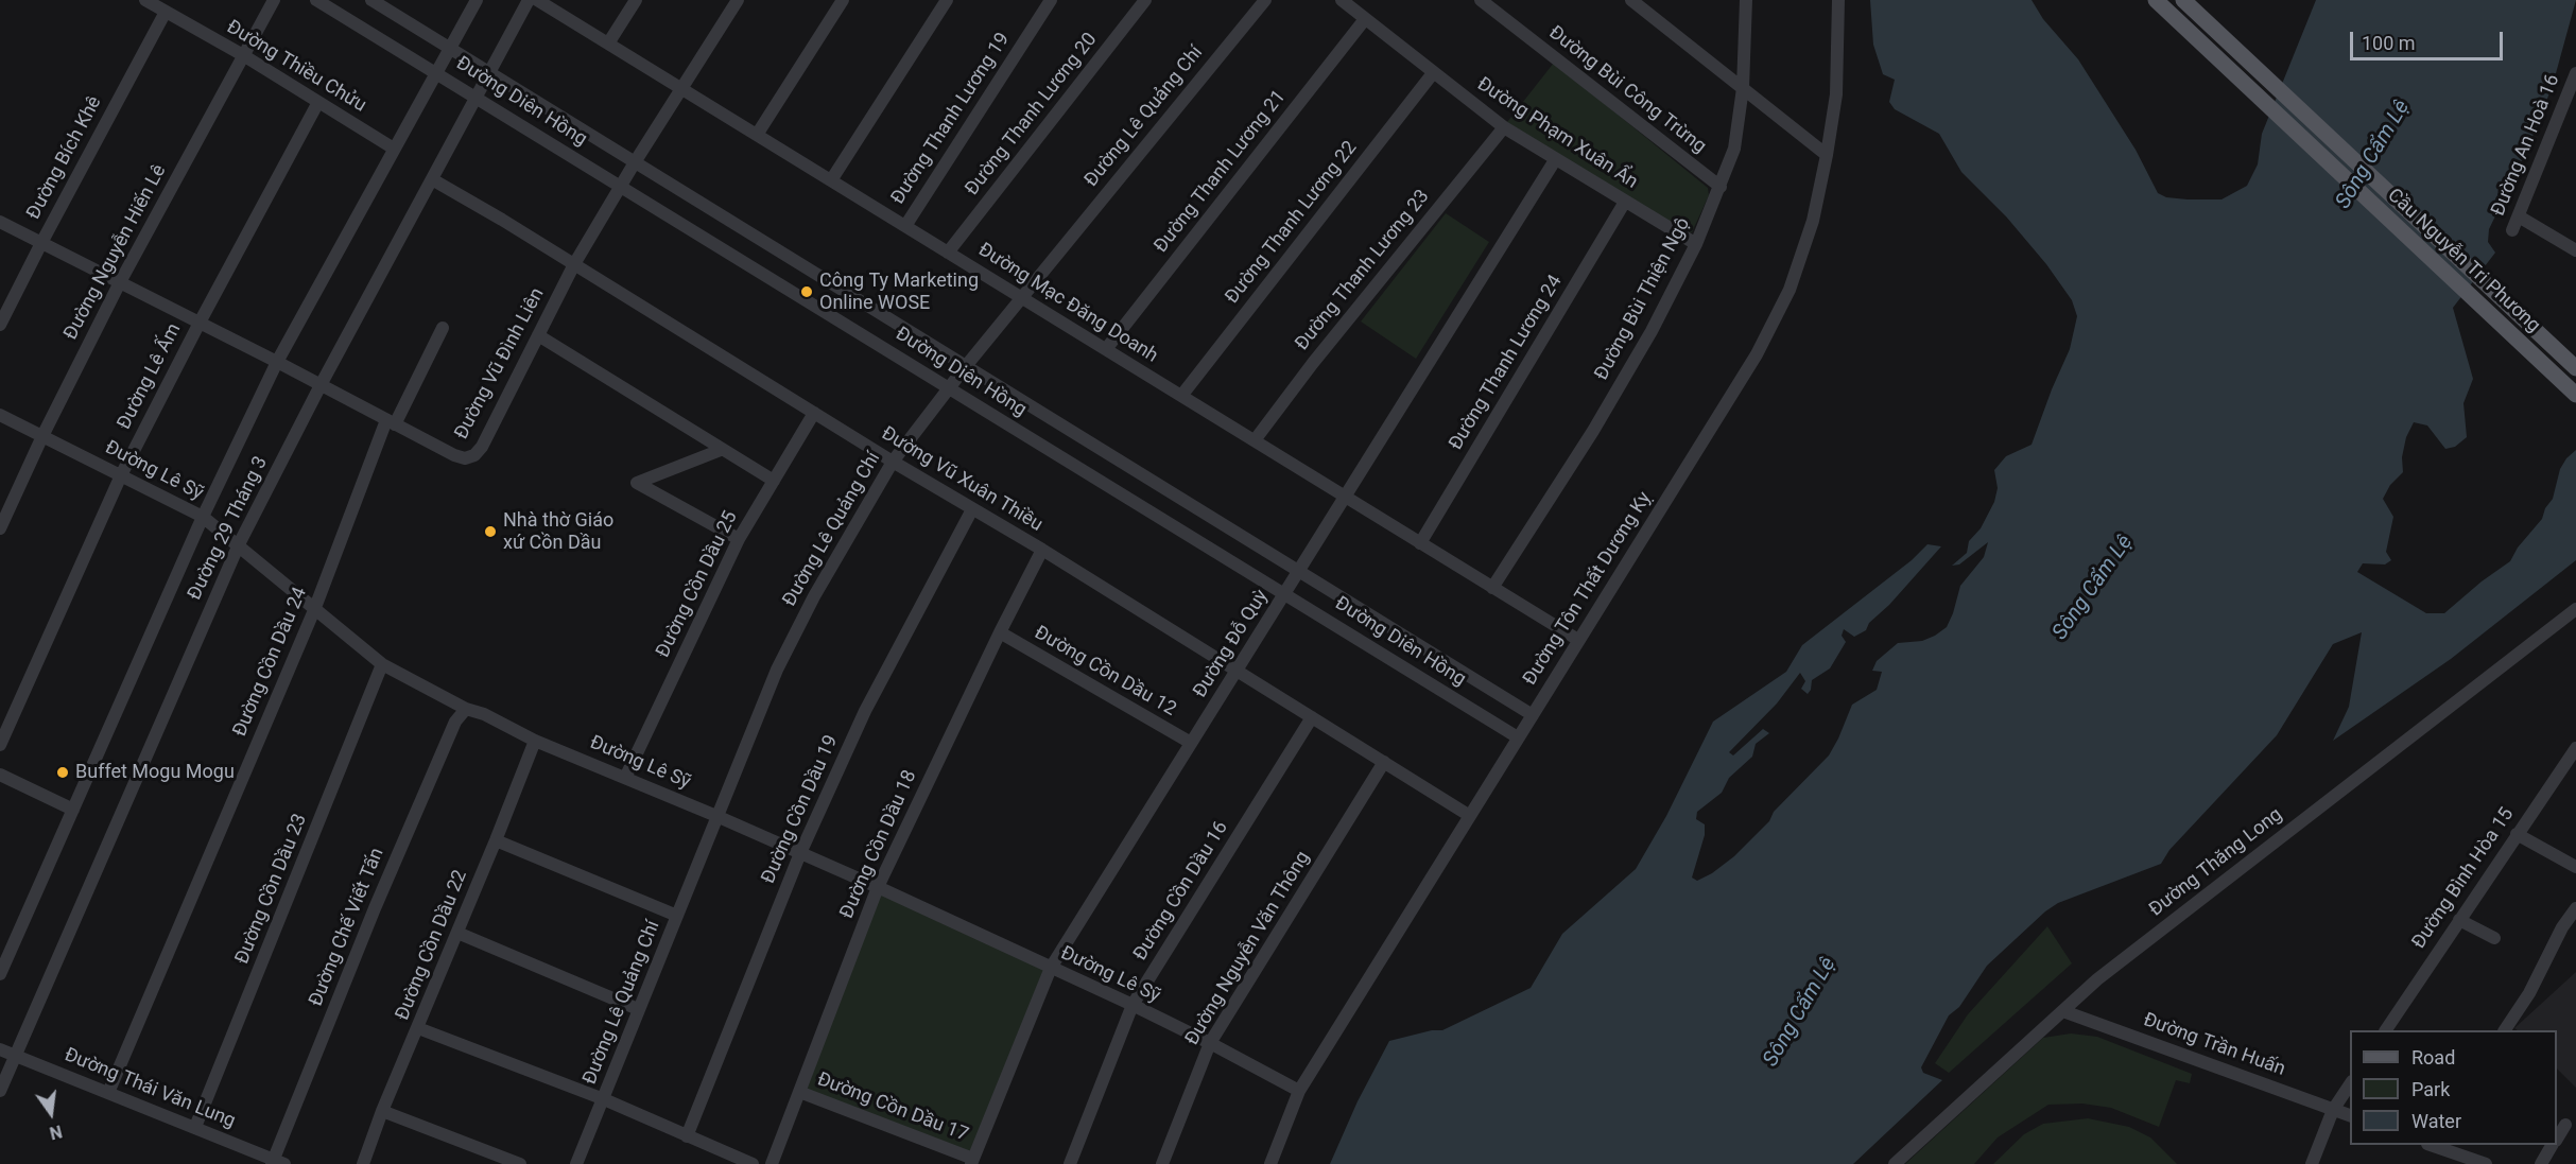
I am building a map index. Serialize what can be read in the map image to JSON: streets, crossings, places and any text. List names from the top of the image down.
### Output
{
  "streets": {
    "main road": ["Cầu Nguyễn Tri Phương"],
    "street": [
      "Đường Thiều Chửu",
      "Đường Bùi Công Trừng",
      "Đường Diên Hồng",
      "Đường Thanh Lương 20",
      "Đường Lê Quảng Chí",
      "Đường Thanh Lương 19",
      "Đường Phạm Xuân Ẩn",
      "Đường An Hoà 16",
      "Đường Bích Khê",
      "Đường Thanh Lương 21",
      "Đường Thanh Lương 22",
      "Đường Nguyễn Hiến Lê",
      "Đường Thanh Lương 23",
      "Đường Bùi Thiện Ngộ",
      "Đường Mạc Đăng Doanh",
      "Đường Thanh Lương 24",
      "Đường Vũ Đình Liên",
      "Đường Lê Ấm",
      "Đường Lê Sỹ",
      "Đường Vũ Xuân Thiều",
      "Đường 29 Tháng 3",
      "Đường Cồn Dầu 25",
      "Đường Tôn Thất Dương Kỵ",
      "Đường Đỗ Quỳ",
      "Đường Cồn Dầu 24",
      "Đường Cồn Dầu 12",
      "Đường Cồn Dầu 19",
      "Đường Cồn Dầu 18",
      "Đường Thăng Long",
      "Đường Bình Hòa 15",
      "Đường Cồn Dầu 23",
      "Đường Cồn Dầu 16",
      "Đường Chế Viết Tấn",
      "Đường Cồn Dầu 22",
      "Đường Nguyễn Văn Thông",
      "Đường Trần Huấn",
      "Đường Thái Văn Lung",
      "Đường Cồn Dầu 17"
    ]
  },
  "crossings": [
    ["Đường Thiều Chửu", "Đường Bích Khê"],
    ["Đường Thiều Chửu", "Đường Nguyễn Hiến Lê"],
    ["Đường Thiều Chửu", "Đường Lê Ấm"],
    ["Đường Thiều Chửu", "Đường 29 Tháng 3"],
    ["Đường Bùi Công Trừng", "Đường Bùi Thiện Ngộ"],
    ["Đường Diên Hồng", "Đường Lê Quảng Chí"],
    ["Đường Diên Hồng", "Đường Vũ Đình Liên"],
    ["Đường Diên Hồng", "Đường 29 Tháng 3"],
    ["Đường Diên Hồng", "Đường Tôn Thất Dương Kỵ"],
    ["Đường Diên Hồng", "Đường Đỗ Quỳ"],
    ["Đường Thanh Lương 20", "Đường Mạc Đăng Doanh"],
    ["Đường Lê Quảng Chí", "Đường Mạc Đăng Doanh"],
    ["Đường Lê Quảng Chí", "Đường Lê Sỹ"],
    ["Đường Lê Quảng Chí", "Đường Vũ Xuân Thiều"],
    ["Đường Thanh Lương 19", "Đường Mạc Đăng Doanh"],
    ["Đường Phạm Xuân Ẩn", "Đường Thanh Lương 21"],
    ["Đường Phạm Xuân Ẩn", "Đường Thanh Lương 22"],
    ["Đường Phạm Xuân Ẩn", "Đường Thanh Lương 23"],
    ["Đường Phạm Xuân Ẩn", "Đường Bùi Thiện Ngộ"],
    ["Đường Phạm Xuân Ẩn", "Đường Thanh Lương 24"],
    ["Đường Phạm Xuân Ẩn", "Đường Đỗ Quỳ"],
    ["Đường Bích Khê", "Đường Vũ Đình Liên"],
    ["Đường Thanh Lương 21", "Đường Mạc Đăng Doanh"],
    ["Đường Thanh Lương 22", "Đường Mạc Đăng Doanh"],
    ["Đường Nguyễn Hiến Lê", "Đường Vũ Đình Liên"],
    ["Đường Nguyễn Hiến Lê", "Đường Lê Sỹ"],
    ["Đường Thanh Lương 23", "Đường Mạc Đăng Doanh"],
    ["Đường Bùi Thiện Ngộ", "Đường Mạc Đăng Doanh"],
    ["Đường Mạc Đăng Doanh", "Đường Thanh Lương 24"],
    ["Đường Mạc Đăng Doanh", "Đường Vũ Đình Liên"],
    ["Đường Mạc Đăng Doanh", "Đường Tôn Thất Dương Kỵ"],
    ["Đường Mạc Đăng Doanh", "Đường Đỗ Quỳ"],
    ["Đường Vũ Đình Liên", "Đường Lê Ấm"],
    ["Đường Vũ Đình Liên", "Đường Vũ Xuân Thiều"],
    ["Đường Vũ Đình Liên", "Đường 29 Tháng 3"],
    ["Đường Vũ Đình Liên", "Đường Cồn Dầu 24"],
    ["Đường Lê Ấm", "Đường Lê Sỹ"],
    ["Đường Lê Sỹ", "Đường 29 Tháng 3"],
    ["Đường Lê Sỹ", "Đường Cồn Dầu 25"],
    ["Đường Lê Sỹ", "Đường Tôn Thất Dương Kỵ"],
    ["Đường Lê Sỹ", "Đường Đỗ Quỳ"],
    ["Đường Lê Sỹ", "Đường Cồn Dầu 24"],
    ["Đường Lê Sỹ", "Đường Cồn Dầu 19"],
    ["Đường Lê Sỹ", "Đường Cồn Dầu 18"],
    ["Đường Lê Sỹ", "Đường Cồn Dầu 23"],
    ["Đường Lê Sỹ", "Đường Cồn Dầu 16"],
    ["Đường Lê Sỹ", "Đường Chế Viết Tấn"],
    ["Đường Lê Sỹ", "Đường Cồn Dầu 22"],
    ["Đường Lê Sỹ", "Đường Nguyễn Văn Thông"],
    ["Đường Vũ Xuân Thiều", "Đường 29 Tháng 3"],
    ["Đường Vũ Xuân Thiều", "Đường Cồn Dầu 25"],
    ["Đường Vũ Xuân Thiều", "Đường Tôn Thất Dương Kỵ"],
    ["Đường Vũ Xuân Thiều", "Đường Đỗ Quỳ"],
    ["Đường Vũ Xuân Thiều", "Đường Cồn Dầu 19"],
    ["Đường Vũ Xuân Thiều", "Đường Cồn Dầu 18"],
    ["Đường Vũ Xuân Thiều", "Đường Cồn Dầu 16"],
    ["Đường Vũ Xuân Thiều", "Đường Nguyễn Văn Thông"],
    ["Đường 29 Tháng 3", "Đường Thái Văn Lung"],
    ["Đường Đỗ Quỳ", "Đường Cồn Dầu 12"],
    ["Đường Đỗ Quỳ", "Đường Cồn Dầu 17"],
    ["Đường Cồn Dầu 24", "Đường Thái Văn Lung"],
    ["Đường Cồn Dầu 12", "Đường Cồn Dầu 18"],
    ["Đường Cồn Dầu 18", "Đường Cồn Dầu 17"],
    ["Đường Thăng Long", "Đường Trần Huấn"],
    ["Đường Cồn Dầu 23", "Đường Thái Văn Lung"],
    ["Đường Chế Viết Tấn", "Đường Thái Văn Lung"]
  ],
  "water": ["Sông Cẩm Lệ"],
  "places": ["Công Ty Marketing Online WOSE", "Nhà thờ Giáo xứ Cồn Dầu", "Buffet Mogu Mogu"],
  "legend": ["Road", "Park", "Water"],
  "scale_bar": "100 m",
  "north": "bottom"
}
